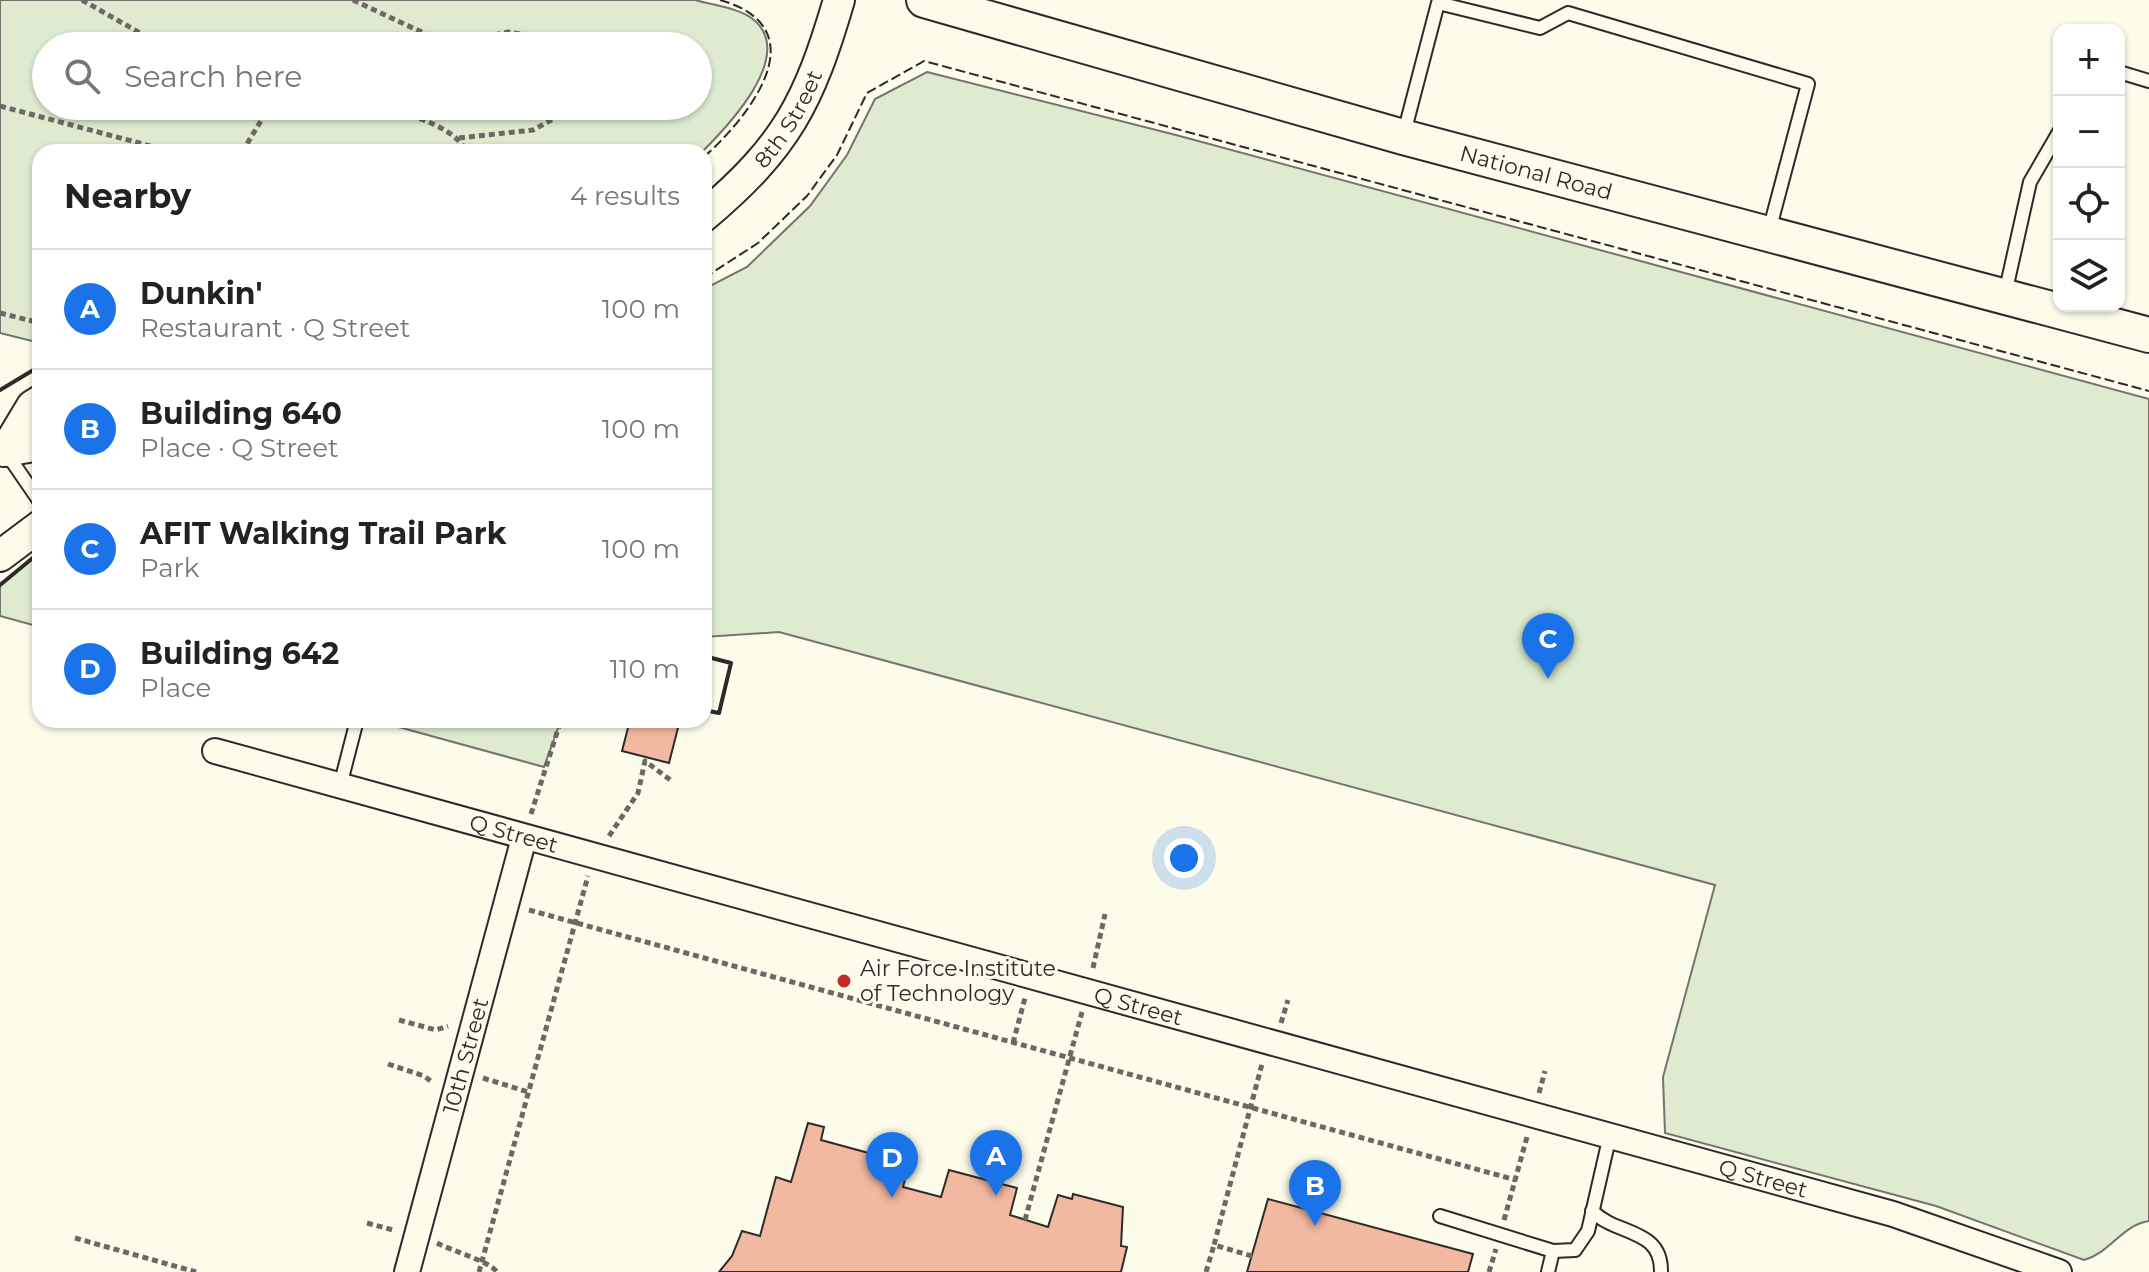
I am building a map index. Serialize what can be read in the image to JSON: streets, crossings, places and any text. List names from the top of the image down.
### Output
{
  "streets": {
    "main road": ["National Road"],
    "street": ["8th Street", "Q Street", "10th Street"]
  },
  "crossings": [
    ["Q Street", "10th Street"]
  ],
  "places": ["Air Force Institute of Technology"],
  "page": {
    "map_buttons": ["+", "−"],
    "search": "Search here",
    "heading": ["Nearby", "4 results"],
    "list": [
      {
        "mark": "A",
        "name": "Dunkin'",
        "note": "Restaurant · Q Street",
        "value": "100 m"
      },
      {
        "mark": "B",
        "name": "Building 640",
        "note": "Place · Q Street",
        "value": "100 m"
      },
      {
        "mark": "C",
        "name": "AFIT Walking Trail Park",
        "note": "Park",
        "value": "100 m"
      },
      {
        "mark": "D",
        "name": "Building 642",
        "note": "Place",
        "value": "110 m"
      }
    ],
    "pins": [
      "C",
      "A",
      "D",
      "B"
    ]
  }
}
